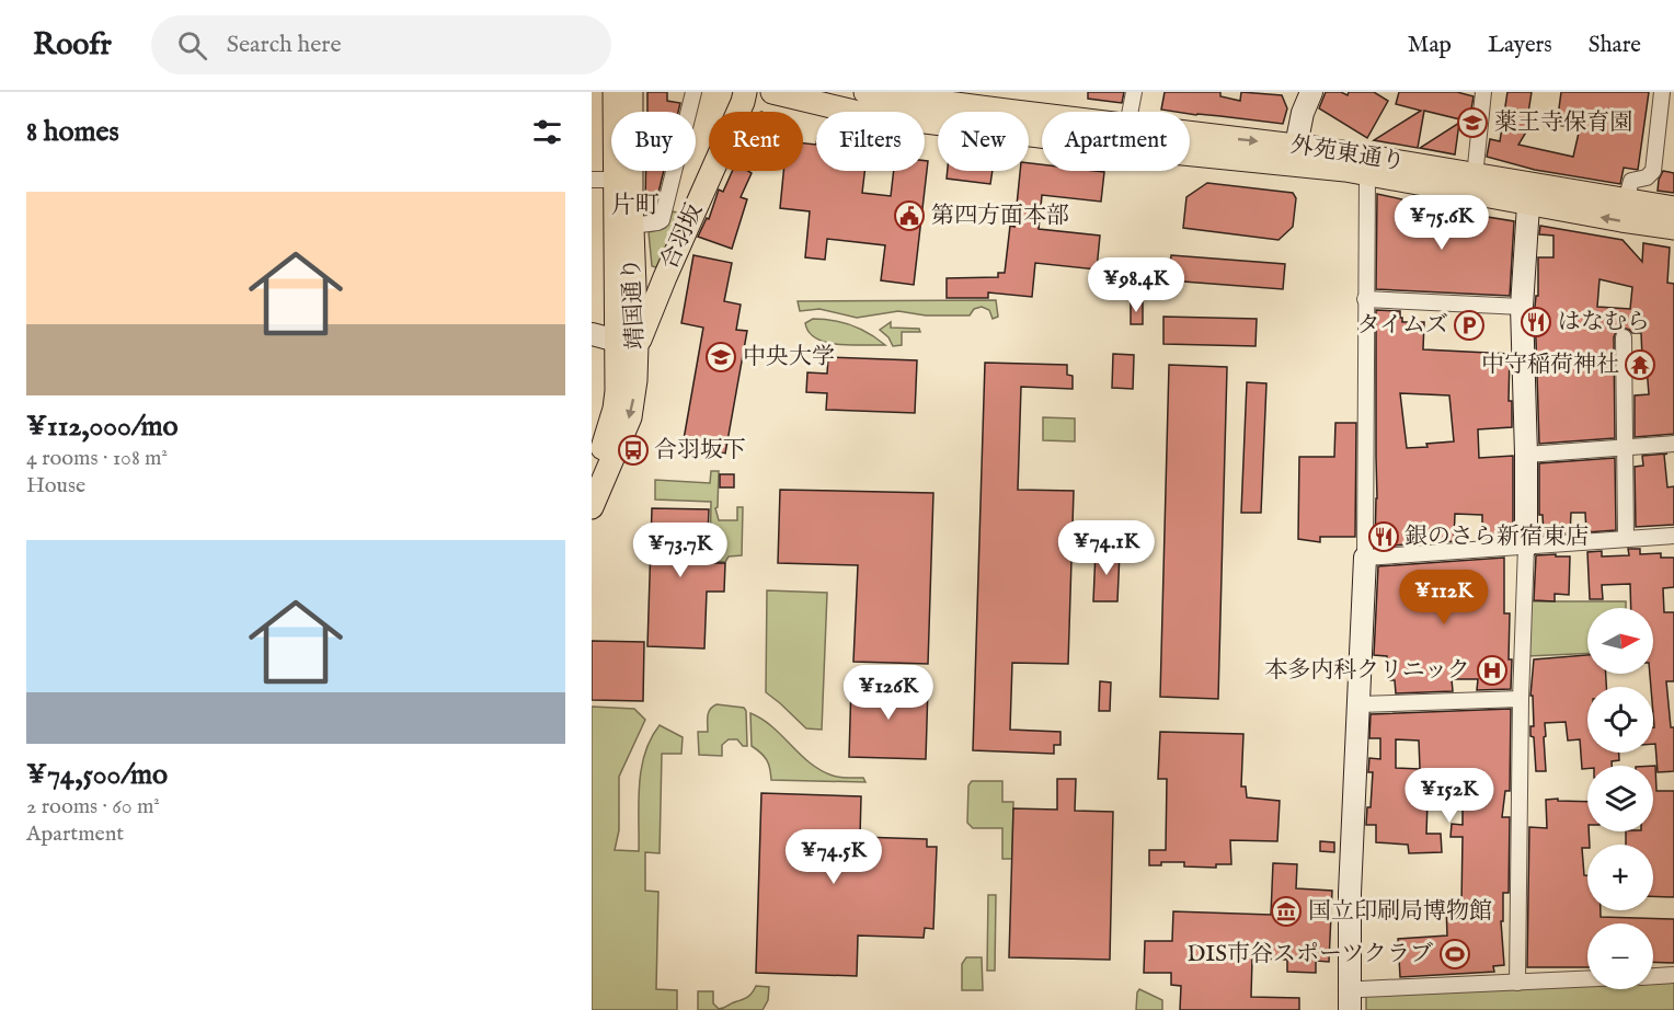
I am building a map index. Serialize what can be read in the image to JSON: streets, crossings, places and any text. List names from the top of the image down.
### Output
{
  "streets": {
    "main road": ["外苑東通り", "合羽坂", "靖国通り"]
  },
  "crossings": [
    ["合羽坂", "靖国通り"]
  ],
  "districts": ["片町"],
  "places": {
    "school or university": ["薬王寺保育園", "中央大学"],
    "public building": ["第四方面本部"],
    "restaurant": ["はなむら", "銀のさら新宿東店"],
    "parking": ["タイムズ"],
    "temple": ["中守稲荷神社"],
    "bus stop": ["合羽坂下"],
    "hospital": ["本多内科クリニック"],
    "museum": ["国立印刷局博物館"],
    "sports": ["DIS市谷スポーツクラブ"]
  },
  "north": "right",
  "page": {
    "header": "Roofr",
    "search": "Search here",
    "nav": ["Map", "Layers", "Share"],
    "heading": "8 homes",
    "chip": [
      "Buy",
      "Rent",
      "Filters",
      "New",
      "Apartment"
    ],
    "list": [
      {
        "name": "¥112,000/mo",
        "note": "4 rooms · 108 m² · House"
      },
      {
        "name": "¥74,500/mo",
        "note": "2 rooms · 60 m² · Apartment"
      }
    ],
    "price": [
      "¥75.6K",
      "¥98.4K",
      "¥74.1K",
      "¥73.7K",
      "¥112K",
      "¥126K",
      "¥152K",
      "¥74.5K"
    ],
    "map_buttons": ["+", "−"]
  }
}
